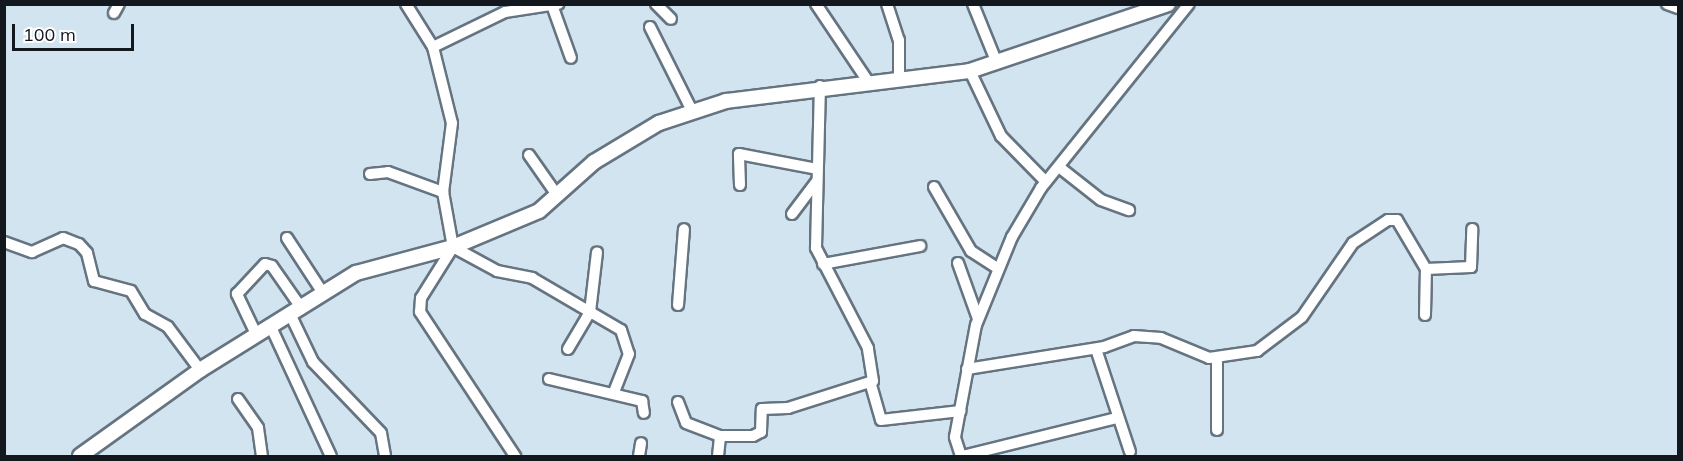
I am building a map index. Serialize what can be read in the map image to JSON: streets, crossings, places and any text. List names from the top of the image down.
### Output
{
  "scale_bar": "100 m"
}
